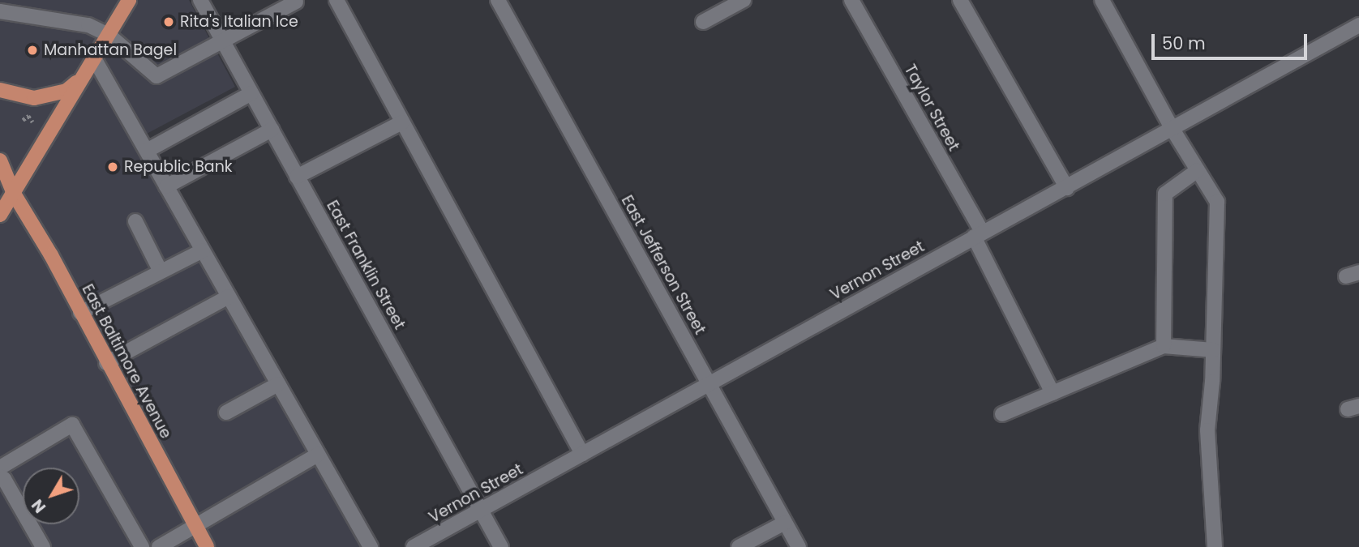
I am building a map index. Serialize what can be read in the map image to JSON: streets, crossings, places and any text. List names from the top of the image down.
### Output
{
  "streets": {
    "main road": ["East Baltimore Avenue"],
    "street": [
      "Taylor Street",
      "East Franklin Street",
      "East Jefferson Street",
      "Vernon Street"
    ]
  },
  "crossings": [
    ["Taylor Street", "Vernon Street"],
    ["East Franklin Street", "Vernon Street"],
    ["East Jefferson Street", "Vernon Street"]
  ],
  "places": ["Rita's Italian Ice", "Manhattan Bagel", "Republic Bank"],
  "scale_bar": "50 m",
  "north": "bottom left"
}
